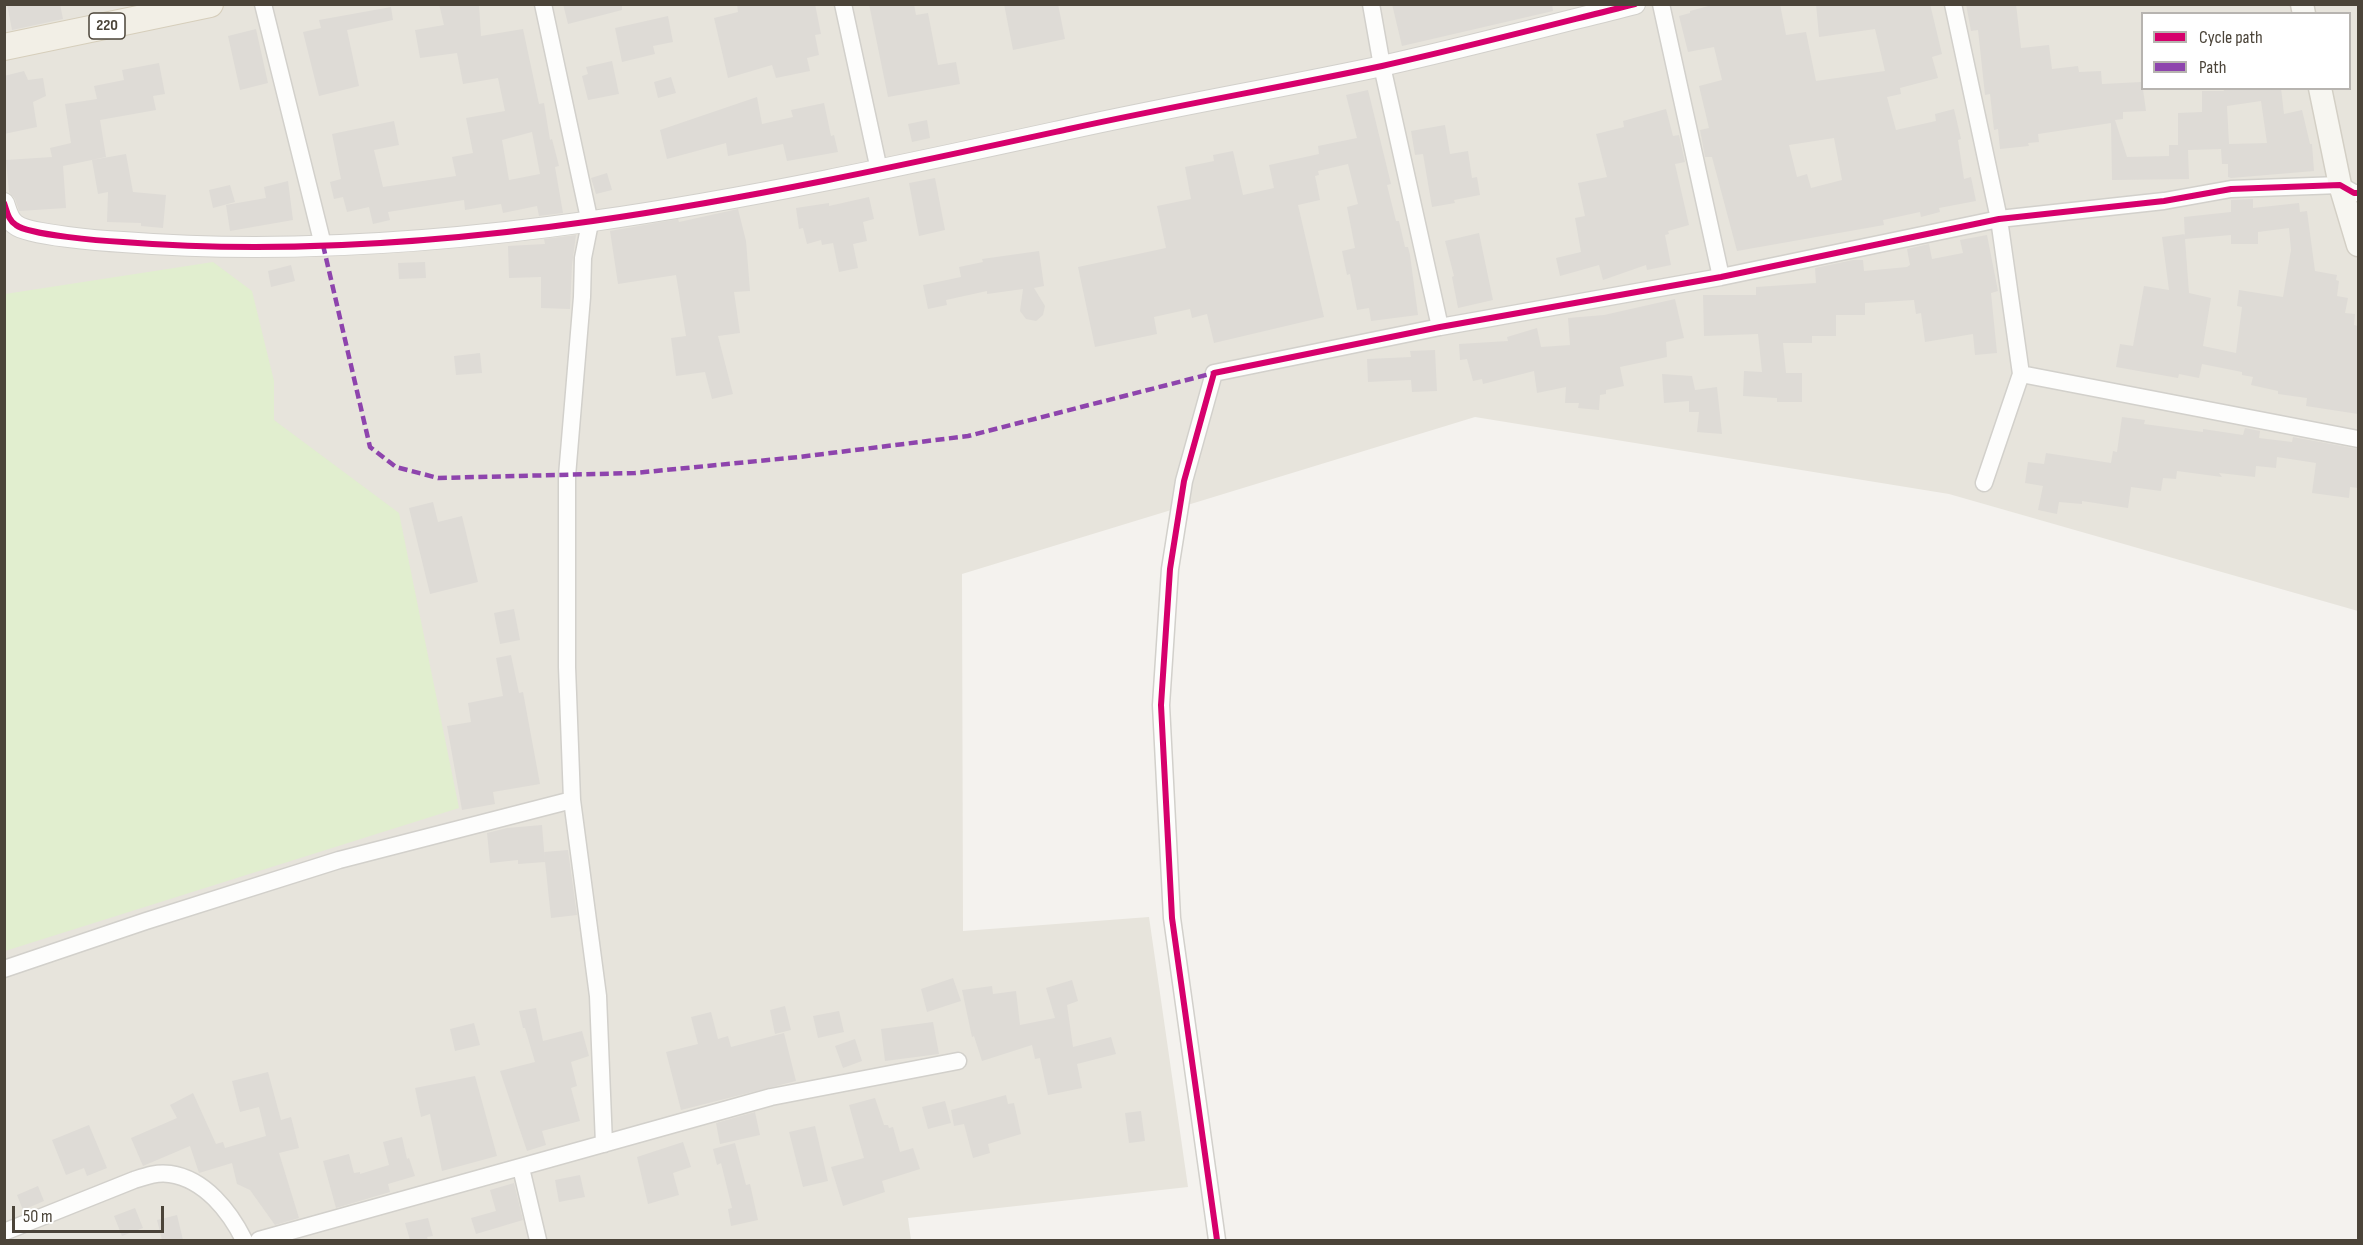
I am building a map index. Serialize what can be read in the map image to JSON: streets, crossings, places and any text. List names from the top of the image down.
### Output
{
  "streets": {
    "main road": ["220"]
  },
  "legend": ["Cycle path", "Path"],
  "scale_bar": "50 m"
}
